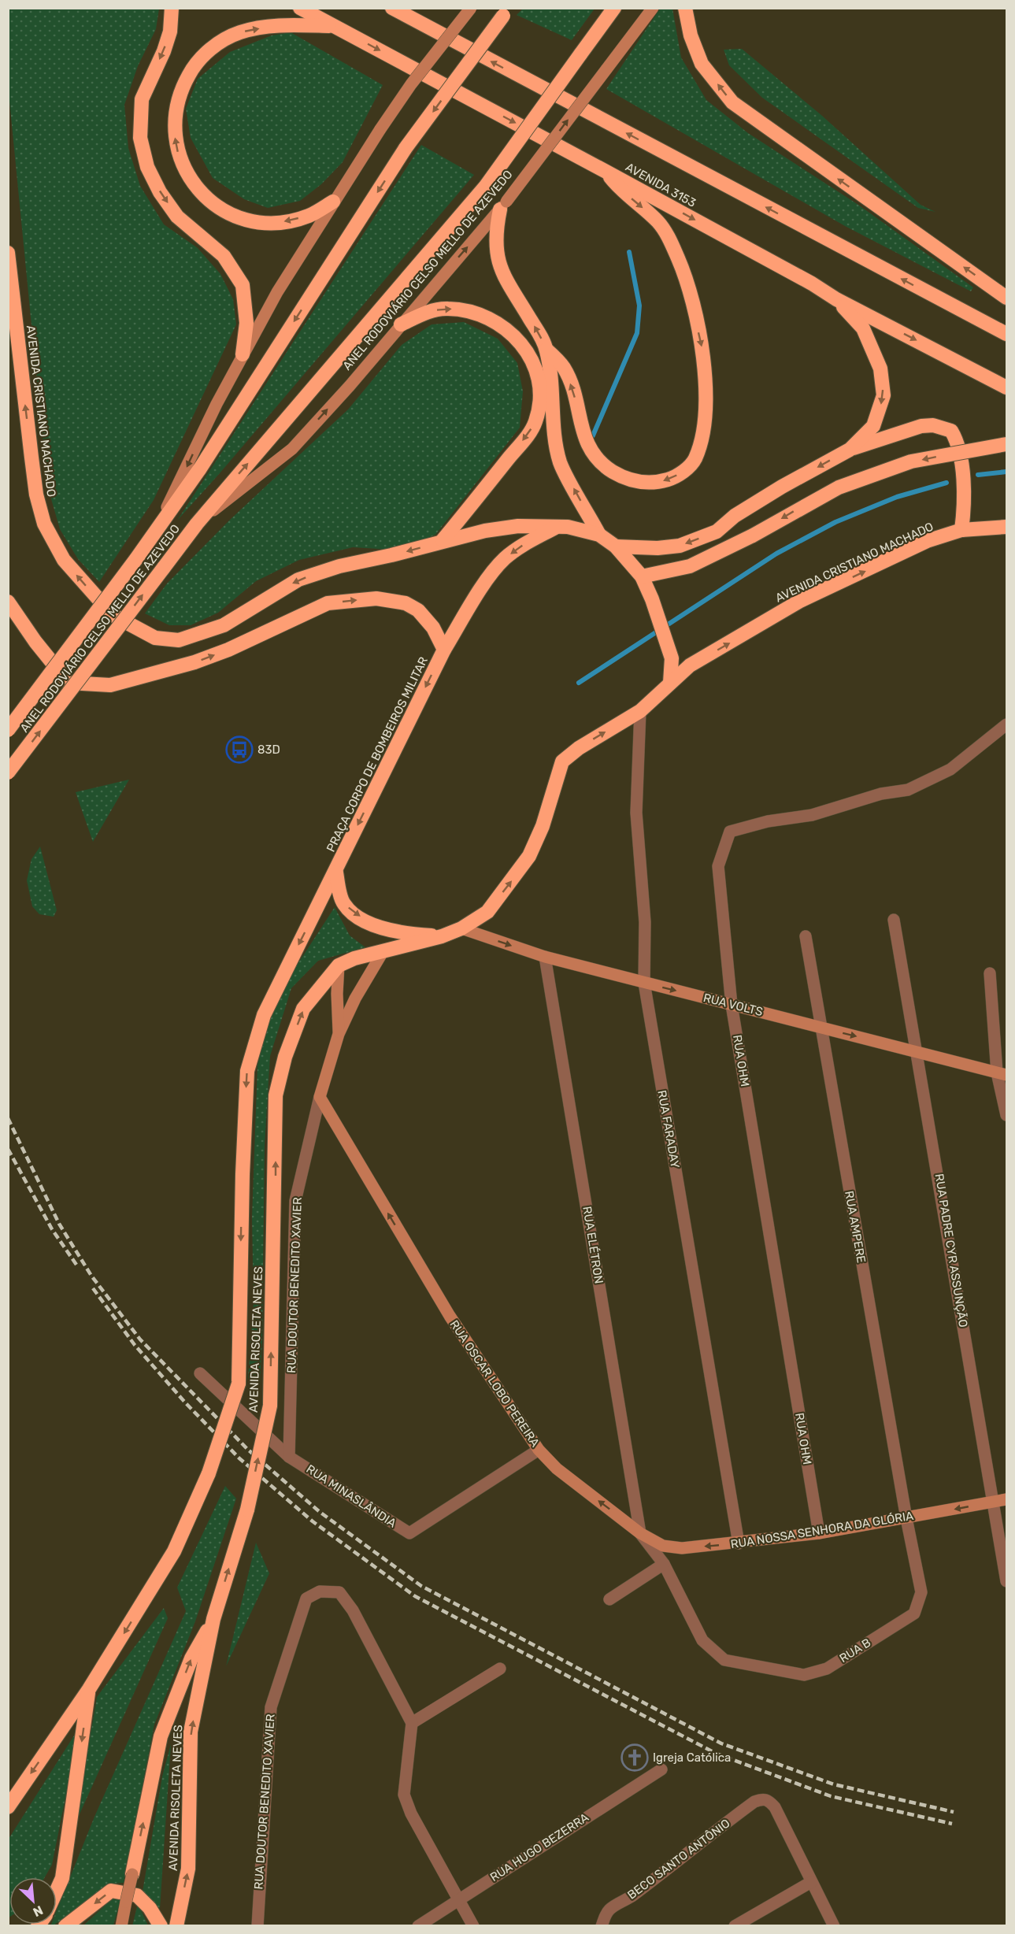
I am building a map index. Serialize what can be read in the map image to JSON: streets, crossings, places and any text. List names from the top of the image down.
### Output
{
  "streets": {
    "highway": [
      "AVENIDA 3153",
      "ANEL RODOVIÁRIO CELSO MELLO DE AZEVEDO",
      "AVENIDA CRISTIANO MACHADO",
      "PRAÇA CORPO DE BOMBEIROS MILITAR",
      "AVENIDA RISOLETA NEVES"
    ],
    "street": [
      "RUA VOLTS",
      "RUA OHM",
      "RUA FARADAY",
      "RUA AMPERE",
      "RUA ELÉTRON",
      "RUA PADRE CYR ASSUNÇÃO",
      "RUA DOUTOR BENEDITO XAVIER",
      "RUA OSCAR LOBO PEREIRA",
      "RUA MINASLÂNDIA",
      "RUA NOSSA SENHORA DA GLÓRIA",
      "RUA B",
      "RUA HUGO BEZERRA",
      "BECO SANTO ANTÔNIO"
    ]
  },
  "crossings": [
    ["AVENIDA CRISTIANO MACHADO", "RUA VOLTS"],
    ["AVENIDA CRISTIANO MACHADO", "RUA FARADAY"],
    ["PRAÇA CORPO DE BOMBEIROS MILITAR", "AVENIDA RISOLETA NEVES"],
    ["RUA VOLTS", "RUA OHM"],
    ["RUA VOLTS", "RUA FARADAY"],
    ["RUA VOLTS", "RUA AMPERE"],
    ["RUA VOLTS", "RUA ELÉTRON"],
    ["RUA VOLTS", "RUA PADRE CYR ASSUNÇÃO"],
    ["RUA OHM", "RUA NOSSA SENHORA DA GLÓRIA"],
    ["RUA FARADAY", "RUA NOSSA SENHORA DA GLÓRIA"],
    ["RUA AMPERE", "RUA NOSSA SENHORA DA GLÓRIA"],
    ["RUA AMPERE", "RUA B"],
    ["RUA ELÉTRON", "RUA OSCAR LOBO PEREIRA"],
    ["RUA ELÉTRON", "RUA NOSSA SENHORA DA GLÓRIA"],
    ["RUA PADRE CYR ASSUNÇÃO", "RUA NOSSA SENHORA DA GLÓRIA"],
    ["RUA DOUTOR BENEDITO XAVIER", "AVENIDA RISOLETA NEVES"],
    ["RUA DOUTOR BENEDITO XAVIER", "RUA OSCAR LOBO PEREIRA"],
    ["RUA DOUTOR BENEDITO XAVIER", "RUA MINASLÂNDIA"],
    ["RUA OSCAR LOBO PEREIRA", "RUA MINASLÂNDIA"],
    ["RUA OSCAR LOBO PEREIRA", "RUA NOSSA SENHORA DA GLÓRIA"],
    ["RUA OSCAR LOBO PEREIRA", "RUA B"],
    ["RUA NOSSA SENHORA DA GLÓRIA", "RUA B"]
  ],
  "one_way": ["RUA VOLTS", "RUA OSCAR LOBO PEREIRA", "RUA NOSSA SENHORA DA GLÓRIA"],
  "places": {
    "bus stop": ["83D"],
    "church": ["Igreja Católica"]
  },
  "north": "bottom right"
}
